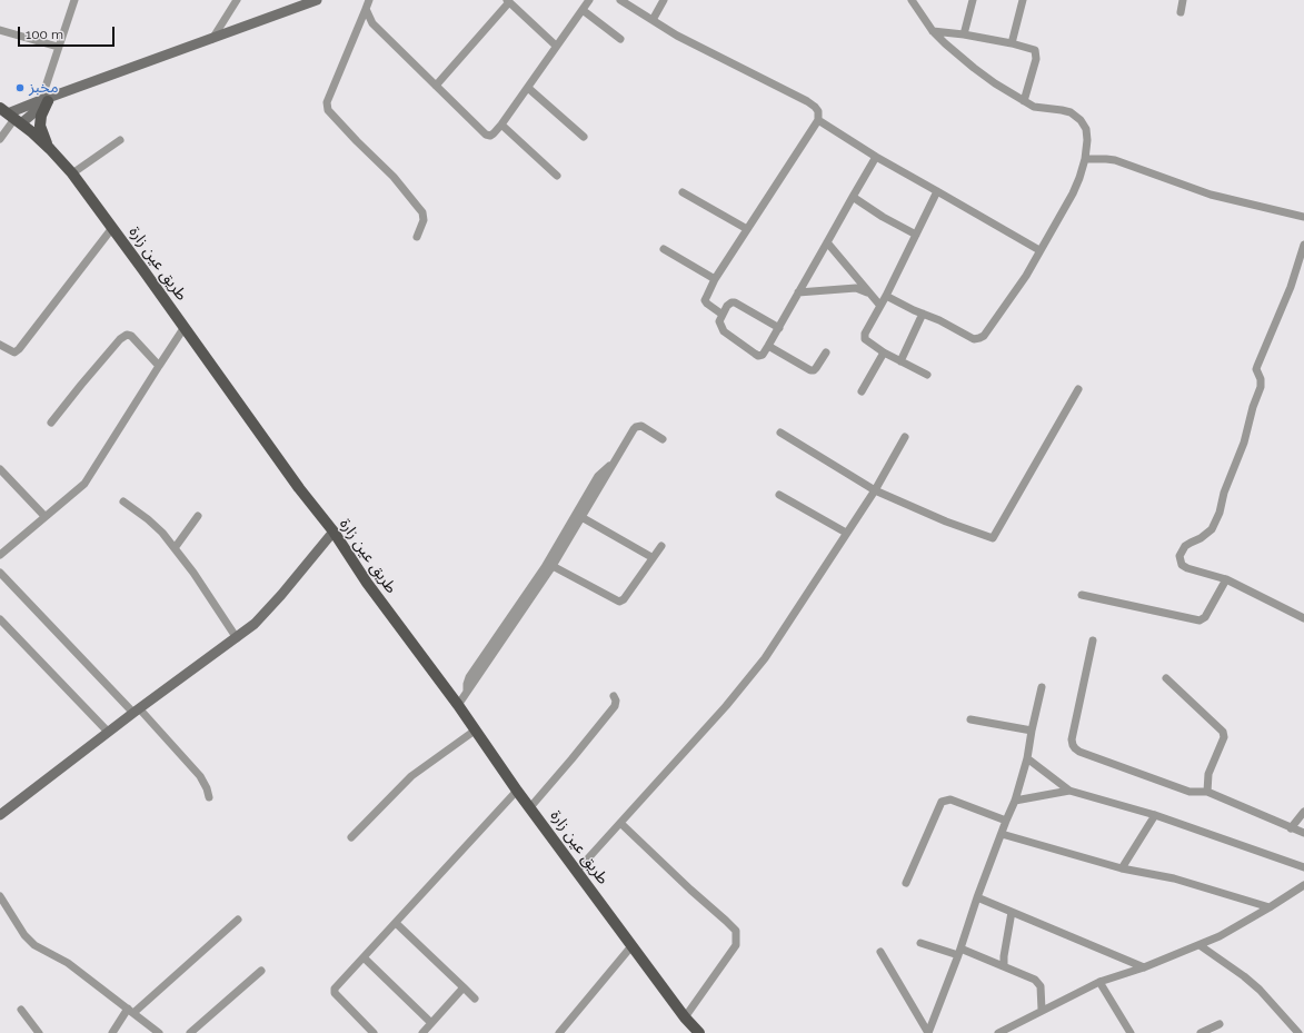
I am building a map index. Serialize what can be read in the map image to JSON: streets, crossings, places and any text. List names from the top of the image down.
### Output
{
  "streets": {
    "main road": ["طريق عين زارة"]
  },
  "places": ["مخبز"],
  "scale_bar": "100 m"
}
